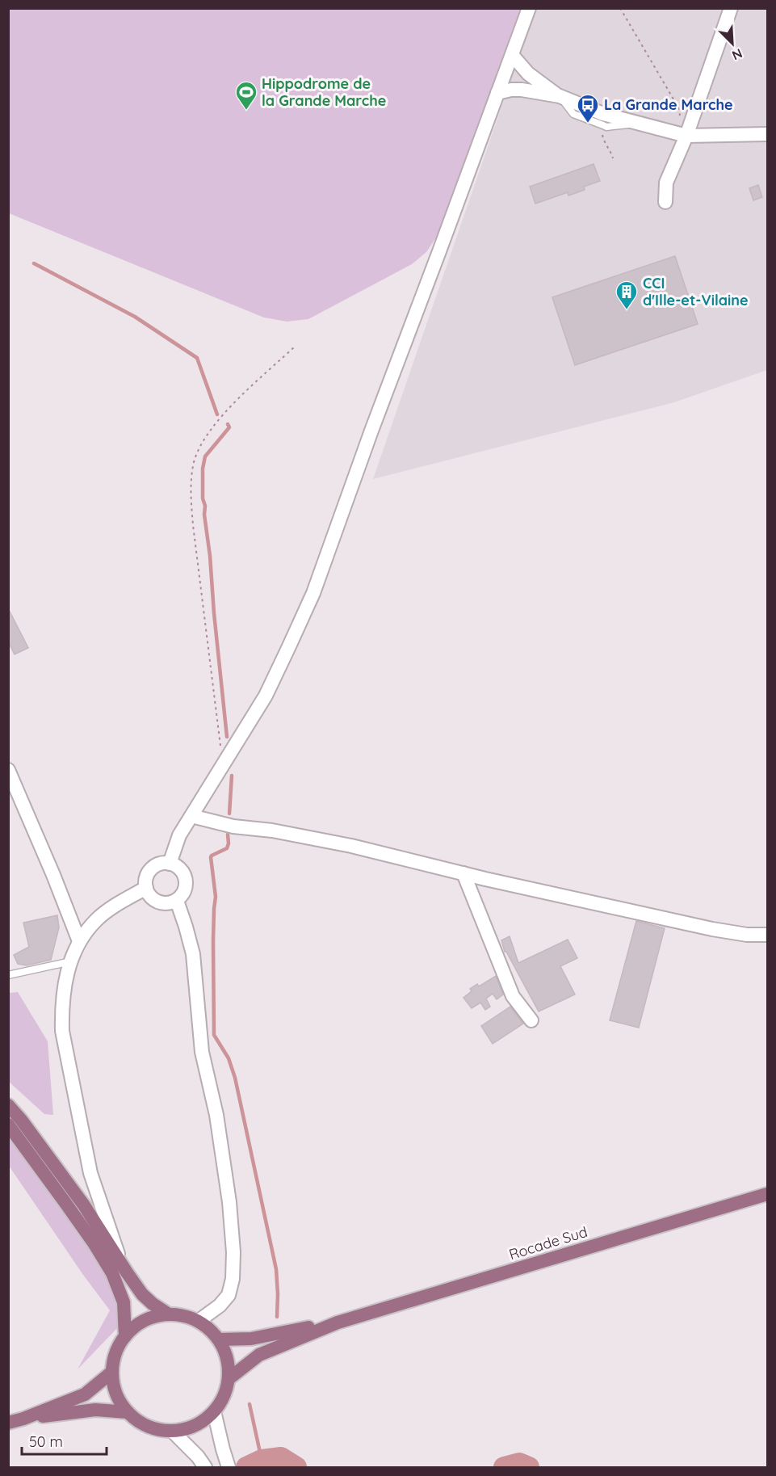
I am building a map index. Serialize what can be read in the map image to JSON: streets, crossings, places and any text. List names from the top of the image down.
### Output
{
  "streets": {
    "main road": ["Rocade Sud"]
  },
  "places": {
    "sports": ["Hippodrome de la Grande Marche"],
    "bus stop": ["La Grande Marche"],
    "building": ["CCI d'Ille-et-Vilaine"]
  },
  "scale_bar": "50 m",
  "north": "bottom right"
}
